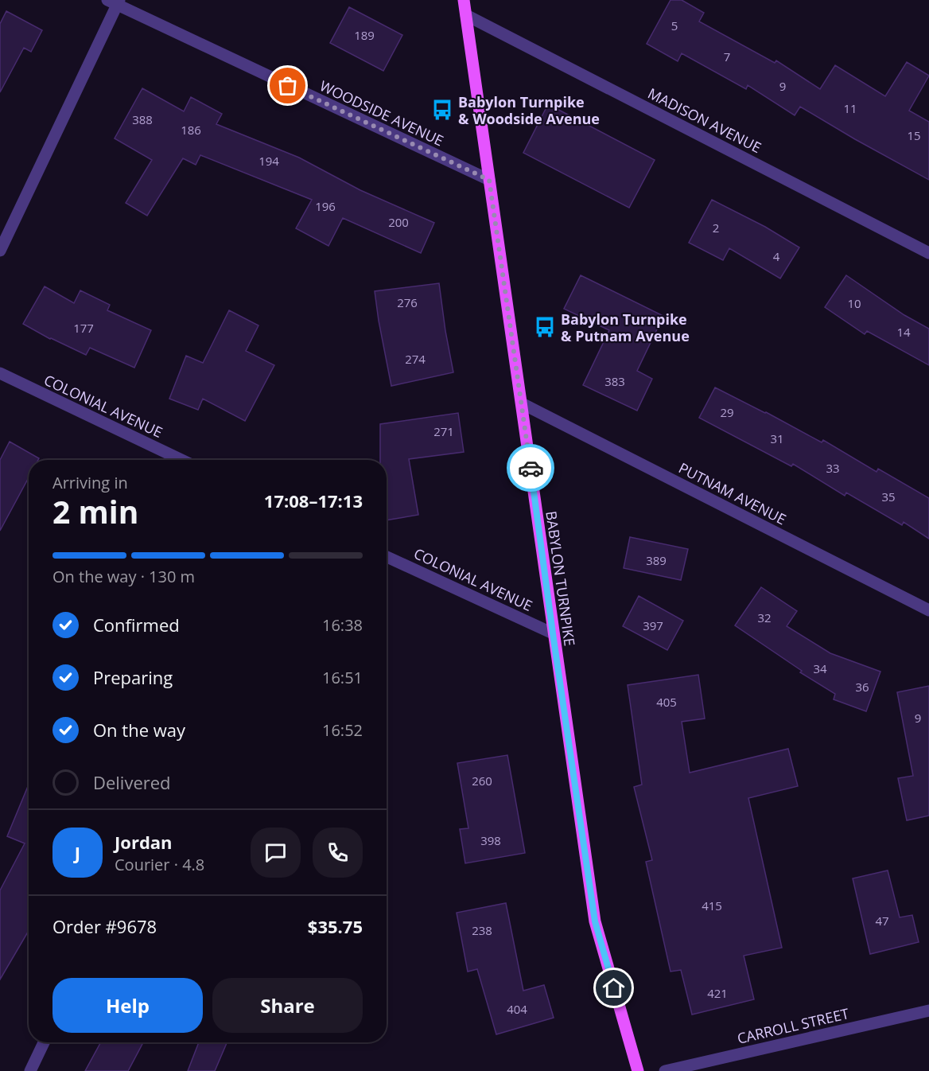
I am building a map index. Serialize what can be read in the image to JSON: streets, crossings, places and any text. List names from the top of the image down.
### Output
{
  "streets": {
    "main road": ["BABYLON TURNPIKE"],
    "street": [
      "WOODSIDE AVENUE",
      "MADISON AVENUE",
      "COLONIAL AVENUE",
      "PUTNAM AVENUE",
      "CARROLL STREET"
    ]
  },
  "crossings": [
    ["WOODSIDE AVENUE", "BABYLON TURNPIKE"],
    ["MADISON AVENUE", "BABYLON TURNPIKE"],
    ["COLONIAL AVENUE", "BABYLON TURNPIKE"],
    ["PUTNAM AVENUE", "BABYLON TURNPIKE"]
  ],
  "places": {
    "bus stop": ["Babylon Turnpike & Woodside Avenue", "Babylon Turnpike & Putnam Avenue"]
  },
  "house_numbers": [
    "5",
    "189",
    "7",
    "9",
    "11",
    "388",
    "186",
    "15",
    "194",
    "196",
    "200",
    "2",
    "4",
    "276",
    "10",
    "177",
    "14",
    "274",
    "383",
    "29",
    "271",
    "31",
    "33",
    "35",
    "389",
    "32",
    "397",
    "34",
    "36",
    "405",
    "9",
    "260",
    "398",
    "415",
    "47",
    "238",
    "421",
    "404"
  ],
  "page": {
    "heading": ["2 min", "Arriving in", "17:08–17:13"],
    "panel": [
      "Jordan",
      "Courier · 4.8",
      "Order #9678",
      "$35.75"
    ],
    "bar": "On the way · 130 m",
    "list": [
      ["Confirmed", "16:38"],
      ["Preparing", "16:51"],
      ["On the way", "16:52"],
      "Delivered"
    ],
    "round": "J",
    "buttons": ["Help", "Share"]
  }
}
